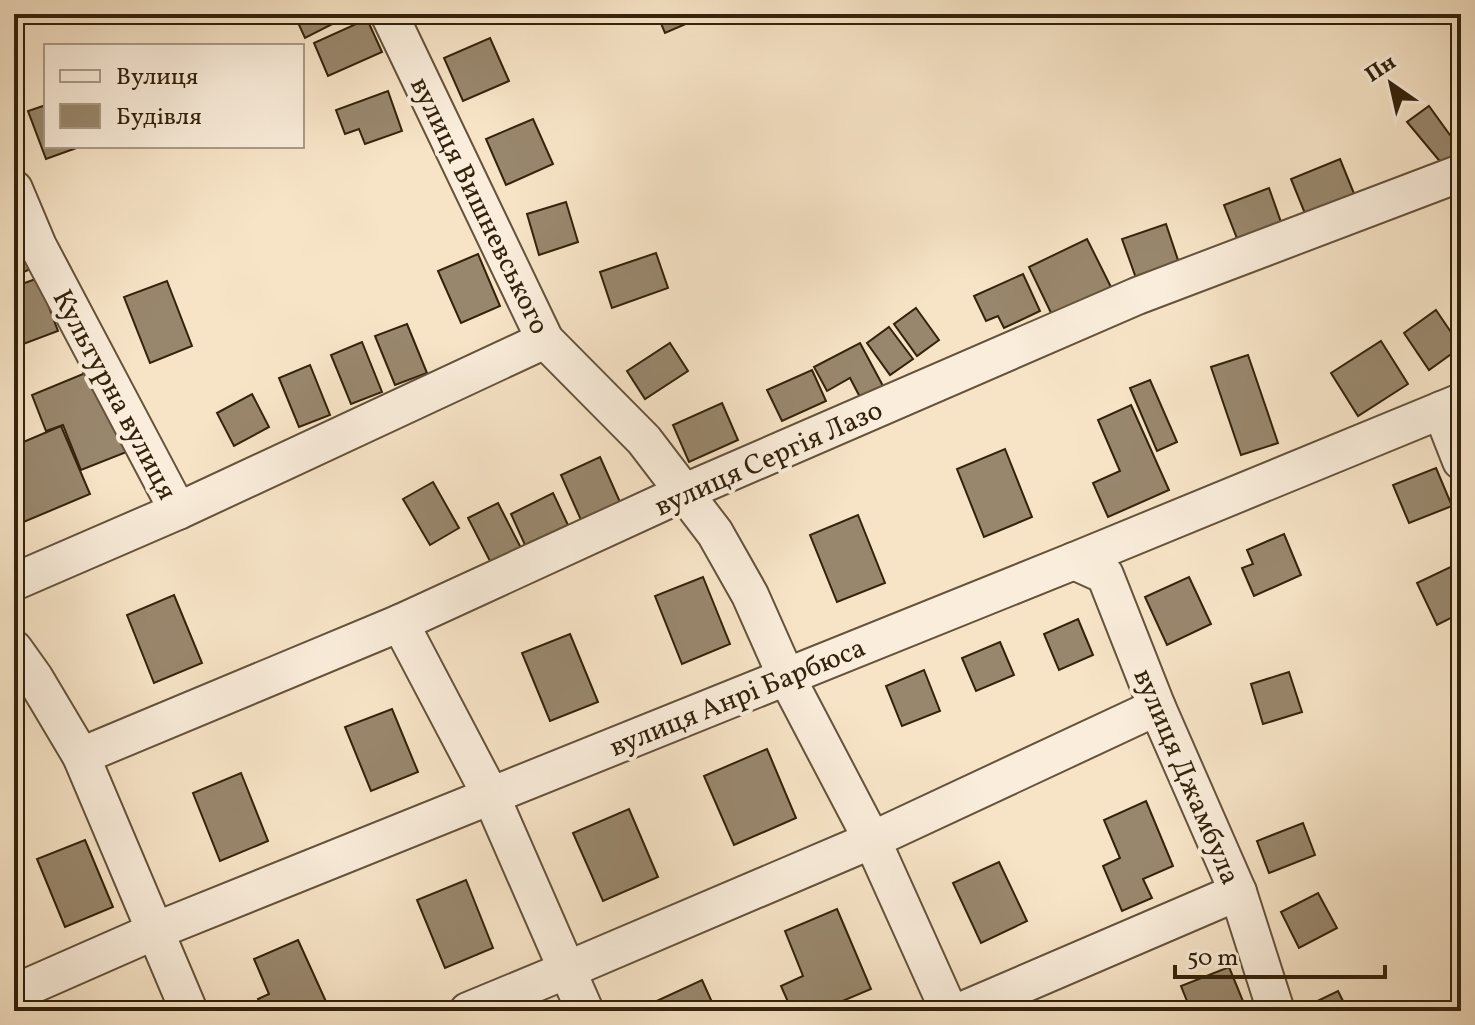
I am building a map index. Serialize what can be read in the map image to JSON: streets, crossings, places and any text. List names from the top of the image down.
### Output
{
  "streets": {
    "street": [
      "вулиця Вишневського",
      "Культурна вулиця",
      "вулиця Сергія Лазо",
      "вулиця Анрі Барбюса",
      "вулиця Джамбула"
    ]
  },
  "crossings": [
    ["вулиця Вишневського", "вулиця Сергія Лазо"],
    ["вулиця Вишневського", "вулиця Анрі Барбюса"],
    ["вулиця Анрі Барбюса", "вулиця Джамбула"]
  ],
  "legend": ["Вулиця", "Будівля"],
  "scale_bar": "50 m",
  "north": "top left"
}
